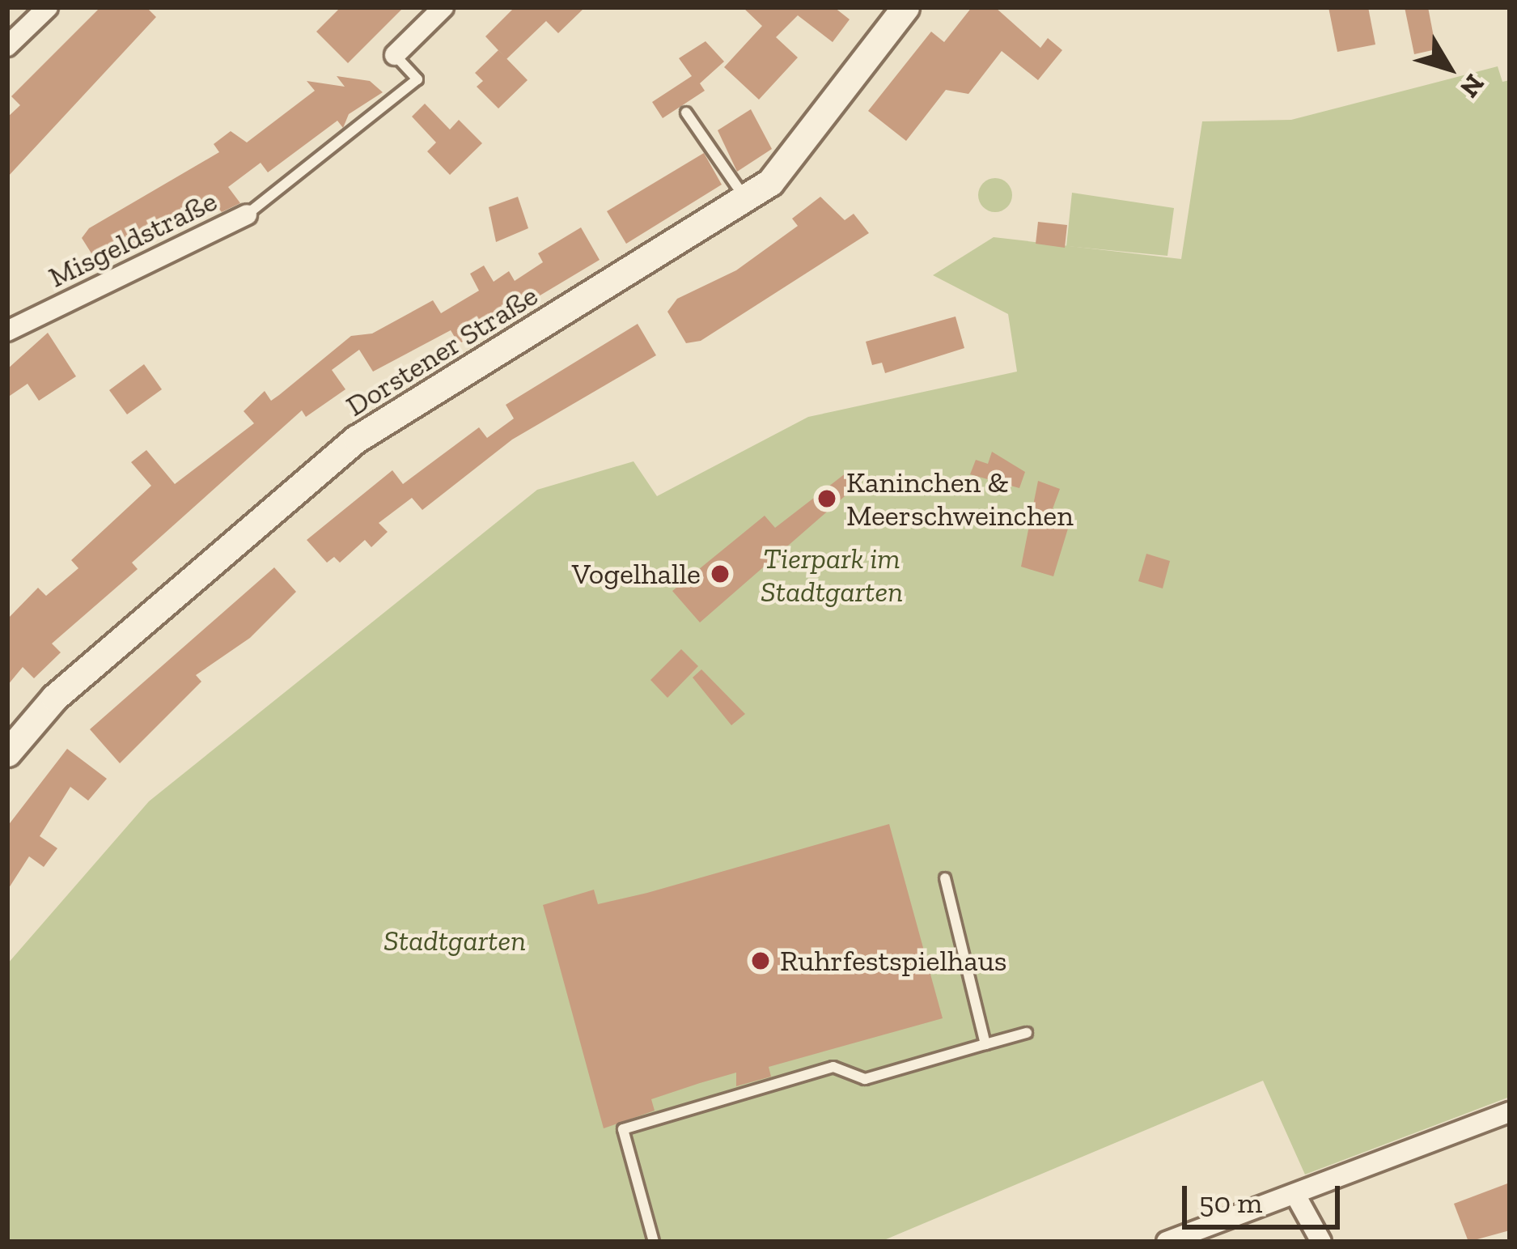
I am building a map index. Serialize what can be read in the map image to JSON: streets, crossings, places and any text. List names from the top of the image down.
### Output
{
  "streets": {
    "main road": ["Dorstener Straße"],
    "street": ["Misgeldstraße"]
  },
  "parks": ["Tierpark im Stadtgarten", "Stadtgarten"],
  "places": ["Kaninchen & Meerschweinchen", "Vogelhalle", "Ruhrfestspielhaus"],
  "scale_bar": "50 m",
  "north": "bottom right"
}
